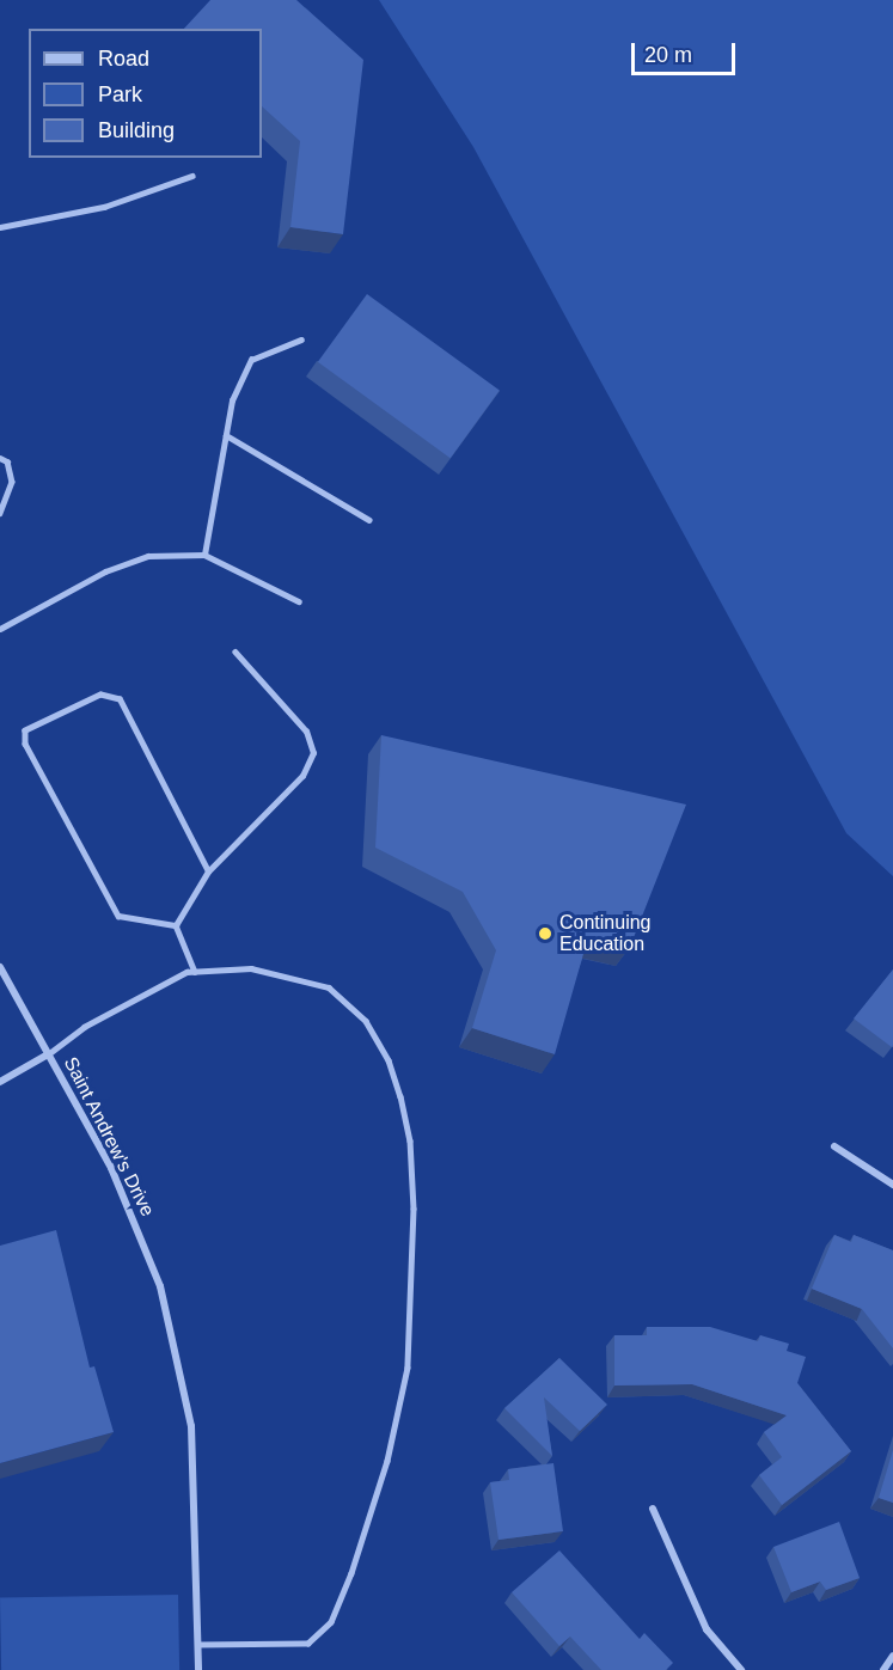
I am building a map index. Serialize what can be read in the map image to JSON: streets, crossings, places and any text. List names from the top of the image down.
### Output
{
  "streets": {
    "street": ["Saint Andrew's Drive"]
  },
  "places": ["Continuing Education"],
  "legend": ["Road", "Park", "Building"],
  "scale_bar": "20 m"
}
